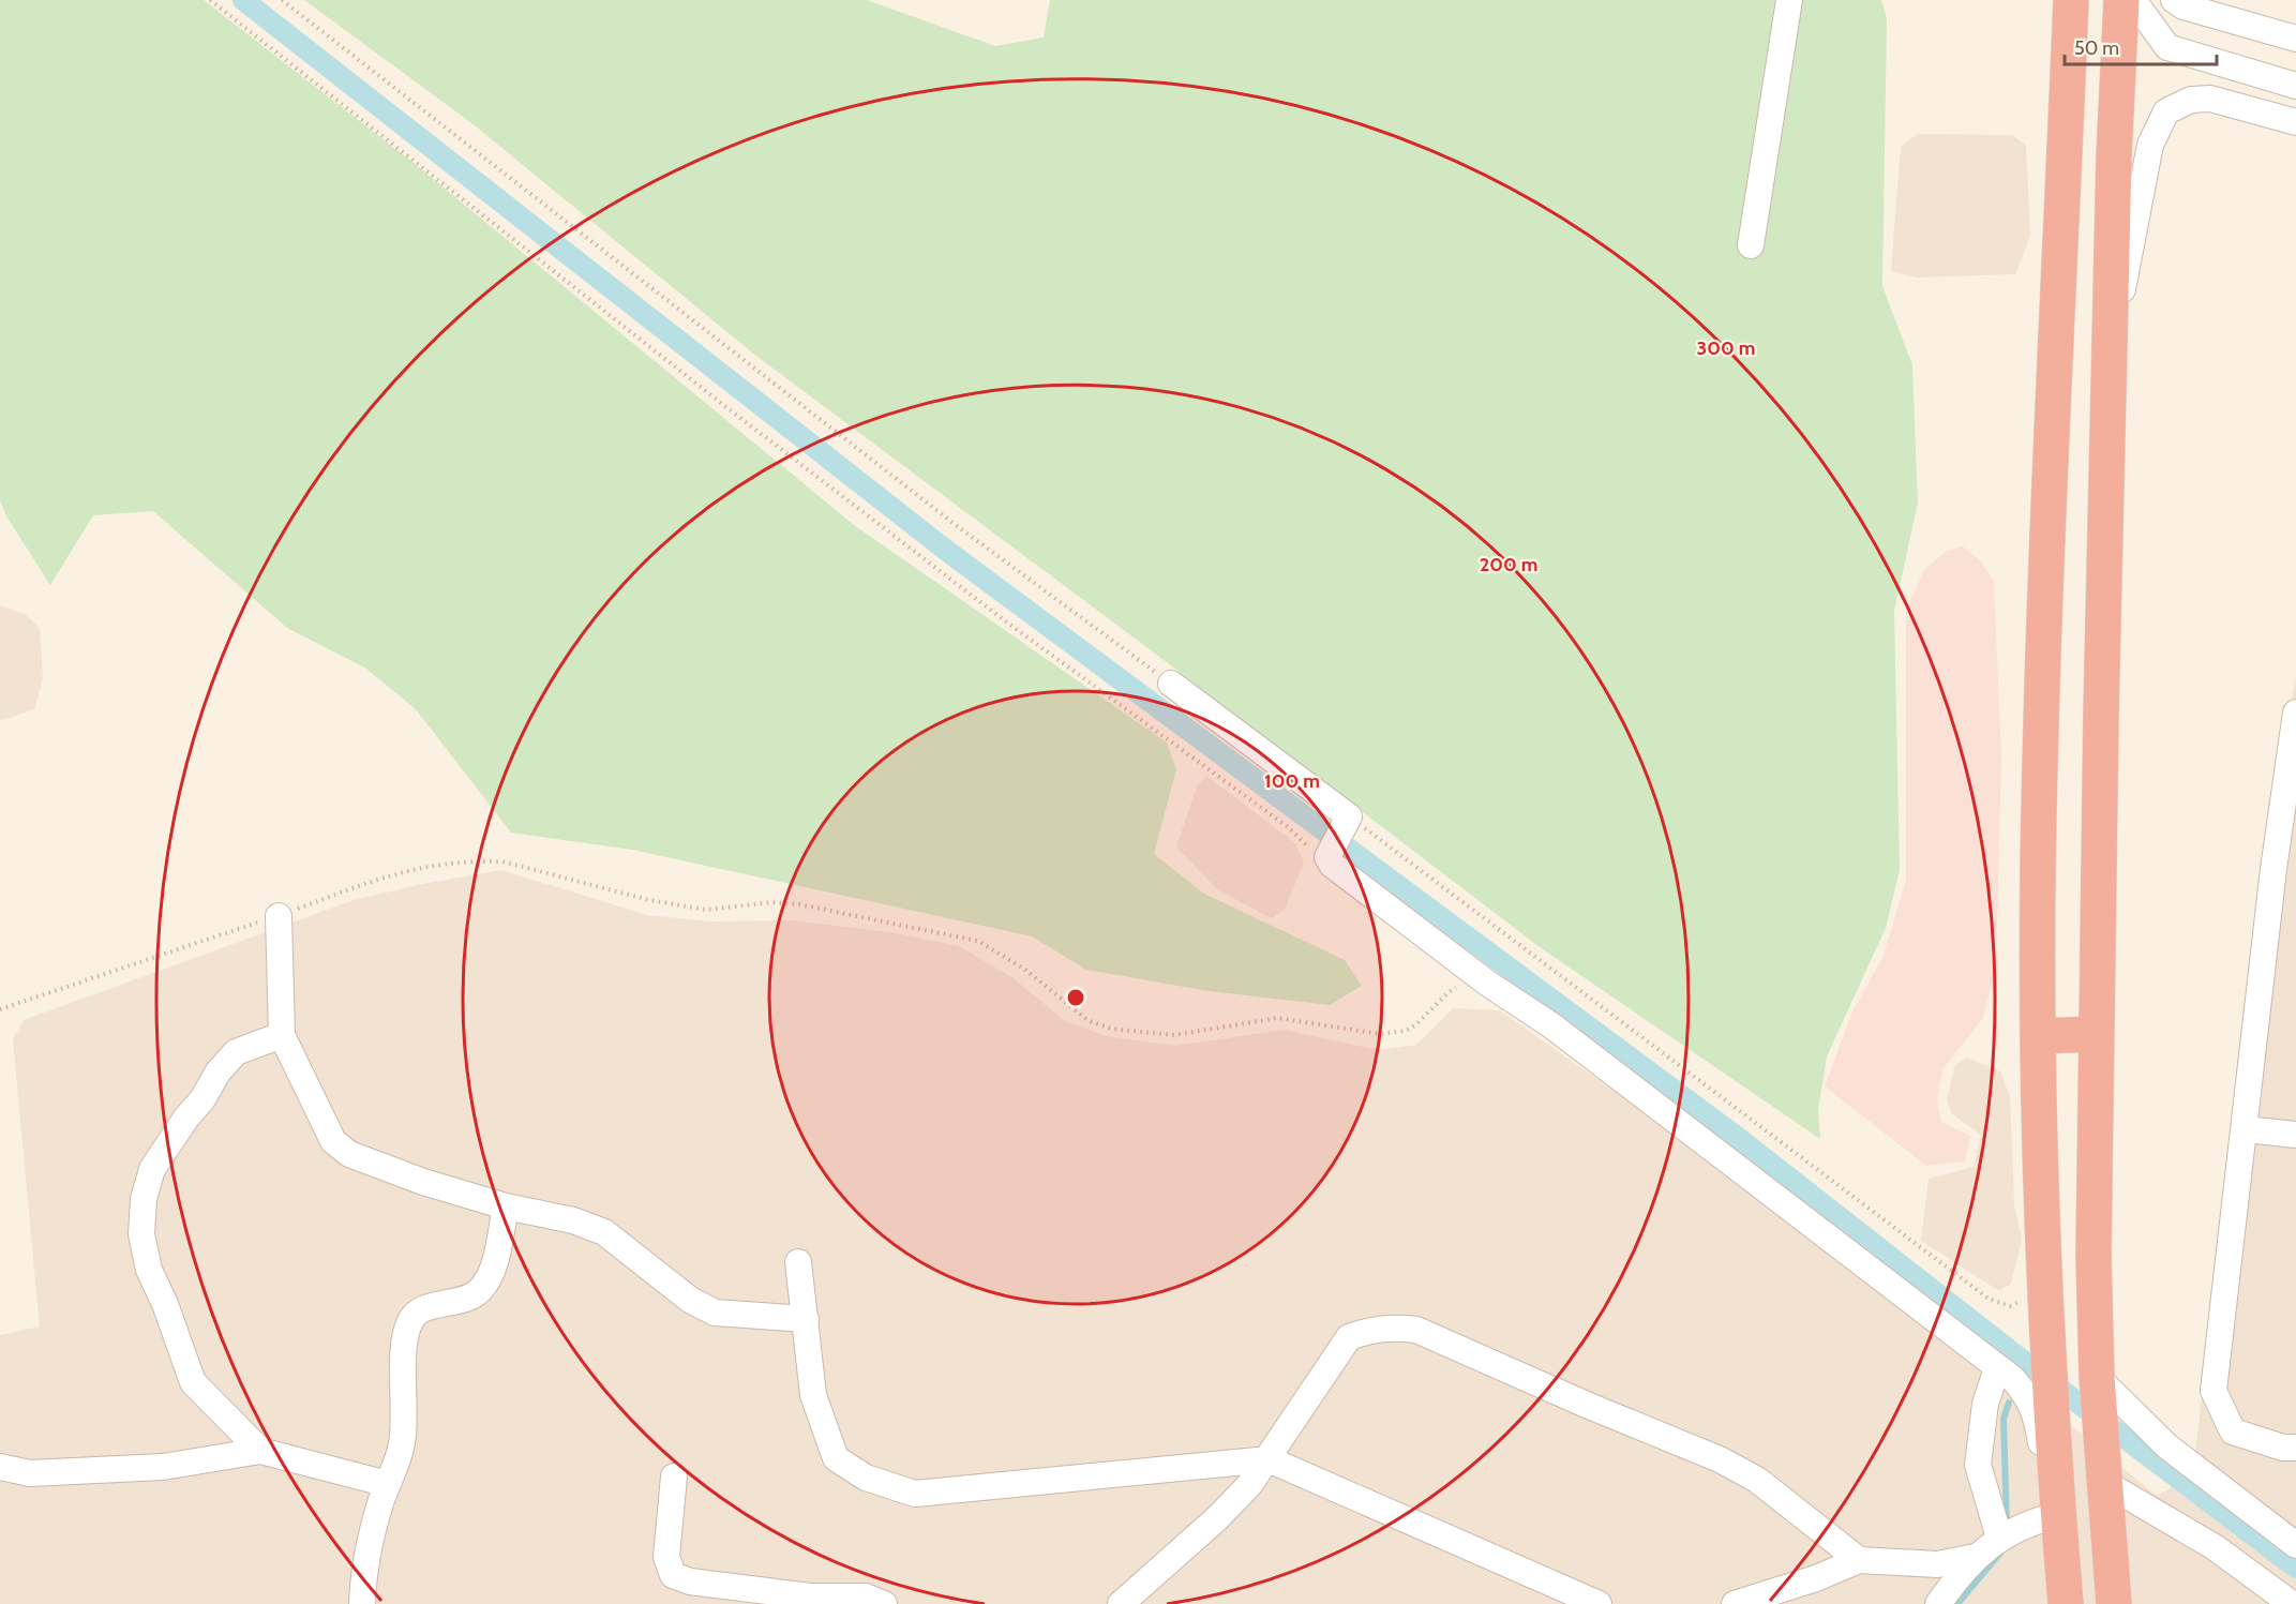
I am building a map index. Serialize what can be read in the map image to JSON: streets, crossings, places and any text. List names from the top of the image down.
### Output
{
  "scale_bar": "50 m",
  "rings": ["300 m", "200 m", "100 m"]
}
